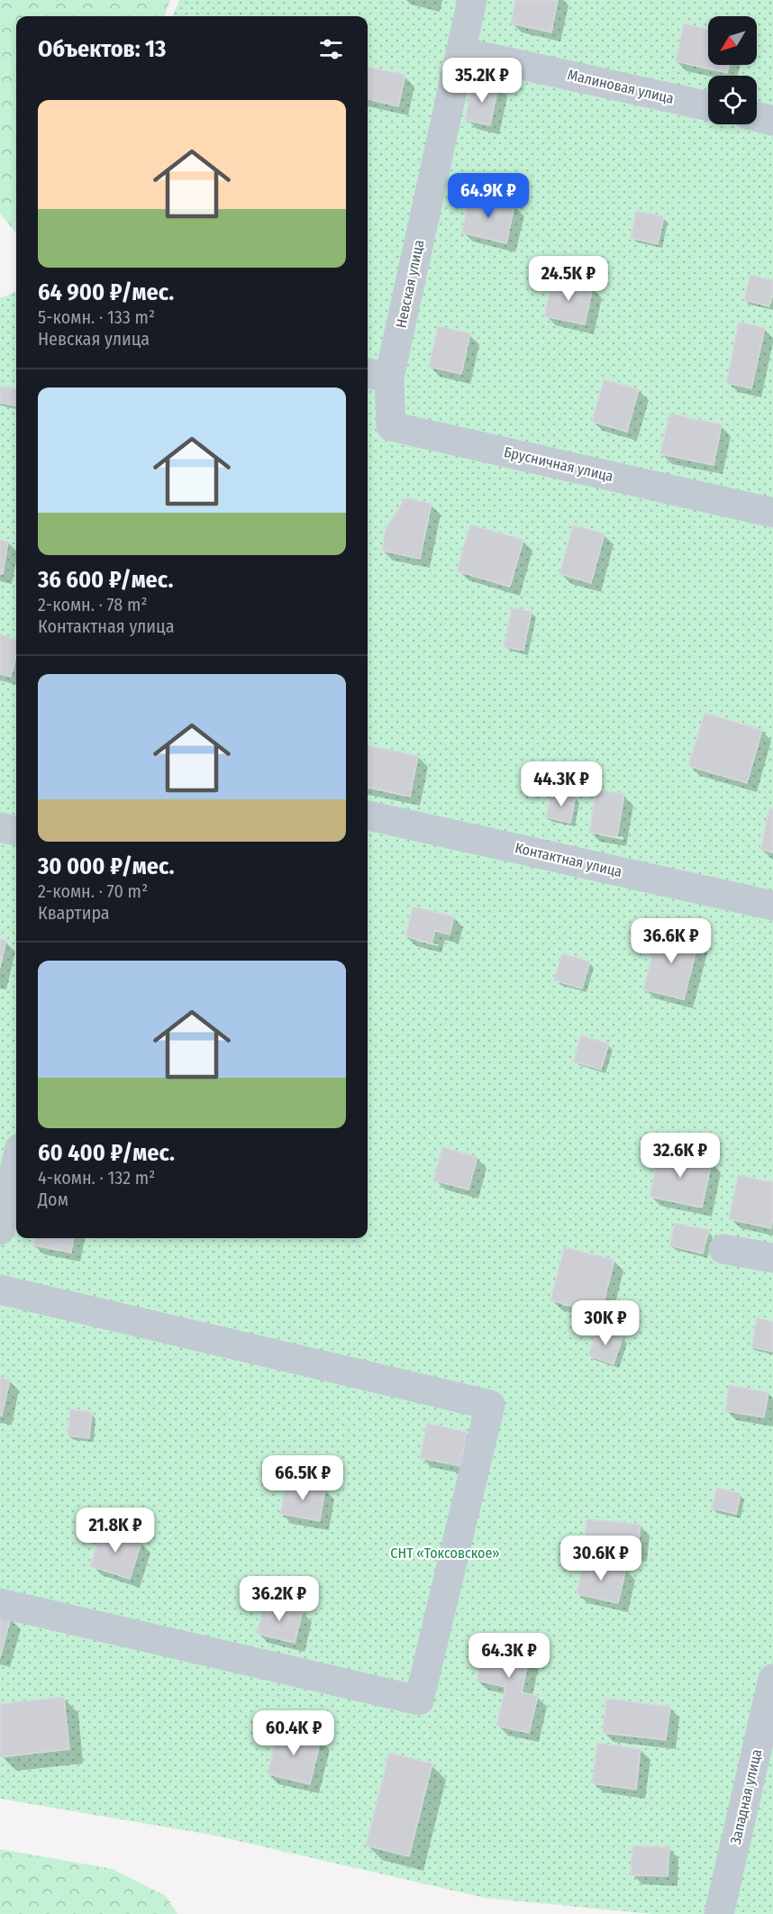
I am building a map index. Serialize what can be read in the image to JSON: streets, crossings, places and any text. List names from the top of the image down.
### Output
{
  "streets": {
    "street": [
      "Малиновая улица",
      "Невская улица",
      "Брусничная улица",
      "Контактная улица",
      "Западная улица"
    ]
  },
  "crossings": [
    ["Малиновая улица", "Невская улица"],
    ["Невская улица", "Брусничная улица"]
  ],
  "parks": ["СНТ «Токсовское»"],
  "north": "bottom left",
  "page": {
    "heading": "Объектов: 13",
    "price": [
      "35.2K ₽",
      "64.9K ₽",
      "24.5K ₽",
      "44.3K ₽",
      "36.6K ₽",
      "32.6K ₽",
      "30K ₽",
      "66.5K ₽",
      "21.8K ₽",
      "30.6K ₽",
      "36.2K ₽",
      "64.3K ₽",
      "60.4K ₽"
    ],
    "list": [
      {
        "name": "64 900 ₽/мес.",
        "note": "5-комн. · 133 m² · Невская улица"
      },
      {
        "name": "36 600 ₽/мес.",
        "note": "2-комн. · 78 m² · Контактная улица"
      },
      {
        "name": "30 000 ₽/мес.",
        "note": "2-комн. · 70 m² · Квартира"
      },
      {
        "name": "60 400 ₽/мес.",
        "note": "4-комн. · 132 m² · Дом"
      }
    ]
  }
}
